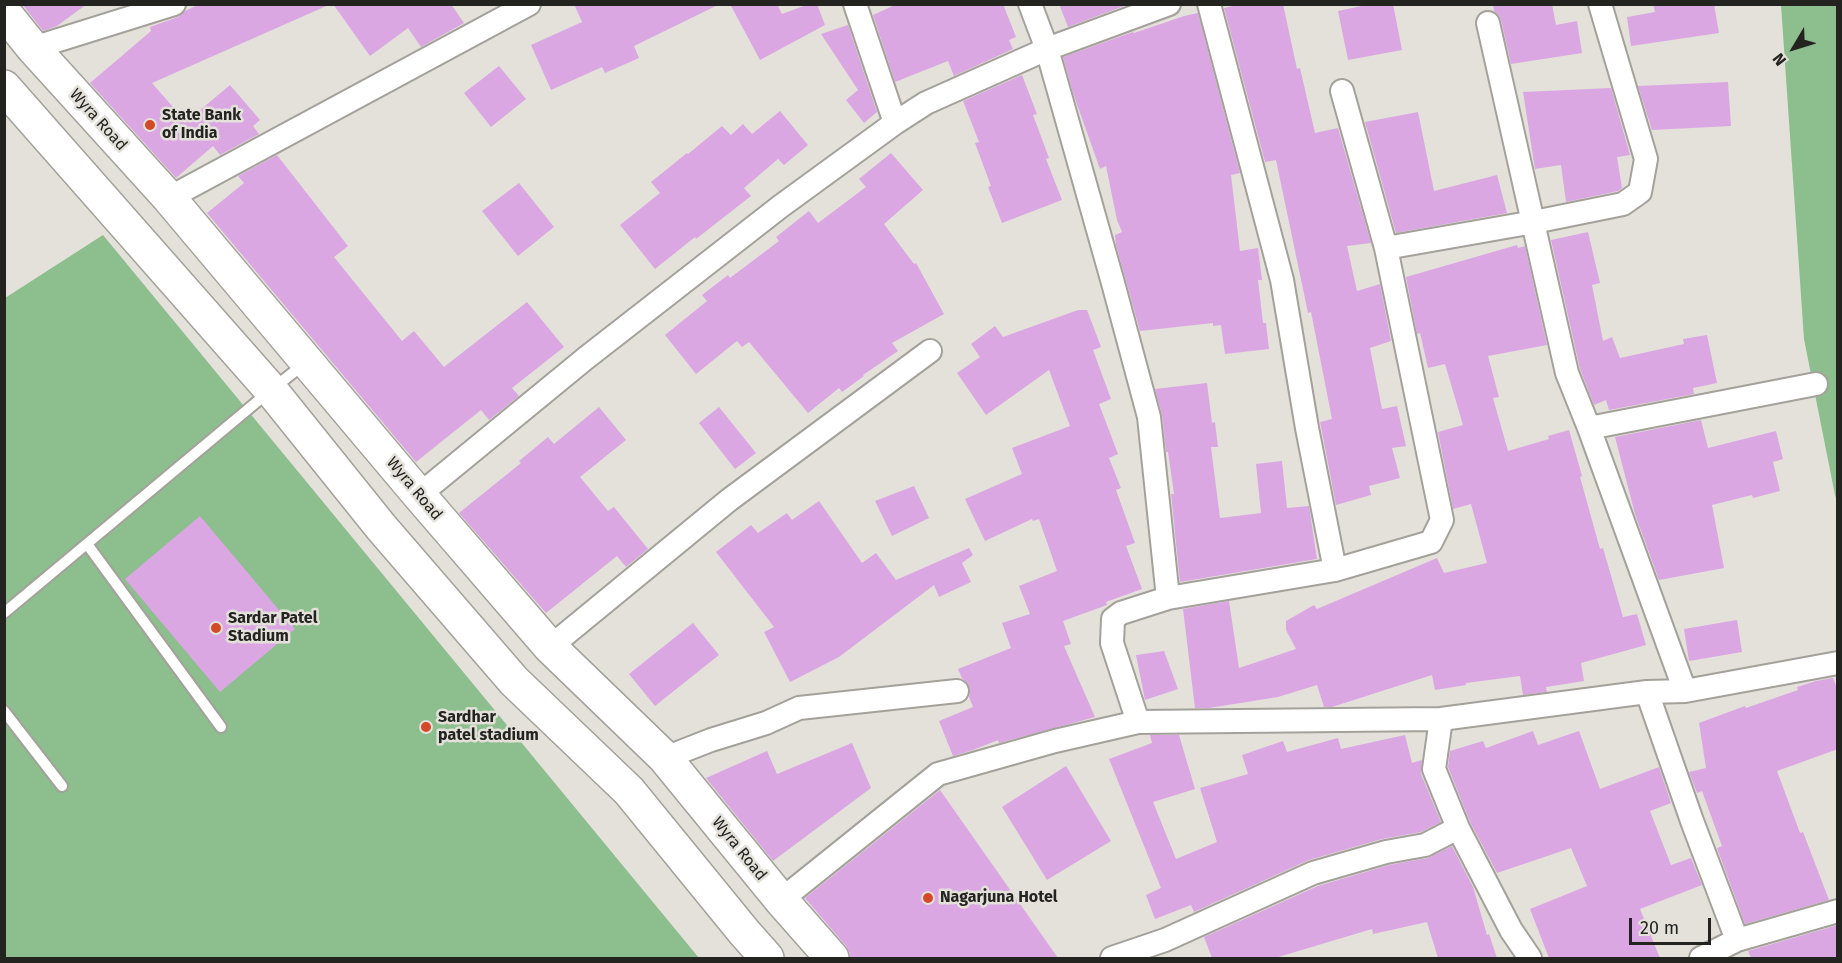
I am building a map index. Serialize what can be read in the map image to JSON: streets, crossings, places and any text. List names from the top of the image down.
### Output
{
  "streets": {
    "main road": ["Wyra Road"]
  },
  "places": [
    "State Bank of India",
    "Sardar Patel Stadium",
    "Sardhar patel stadium",
    "Nagarjuna Hotel"
  ],
  "scale_bar": "20 m",
  "north": "bottom left"
}
